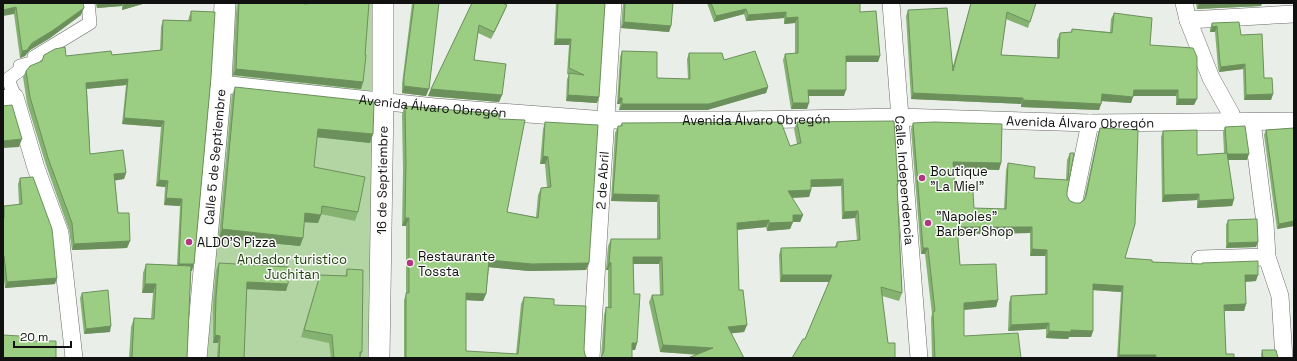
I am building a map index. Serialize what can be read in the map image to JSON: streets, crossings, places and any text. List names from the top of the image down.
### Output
{
  "streets": {
    "street": [
      "Avenida Álvaro Obregón",
      "Calle 5 de Septiembre",
      "16 de Septiembre",
      "2 de Abril",
      "Calle. Independencia"
    ]
  },
  "crossings": [
    ["Avenida Álvaro Obregón", "Calle 5 de Septiembre"],
    ["Avenida Álvaro Obregón", "16 de Septiembre"],
    ["Avenida Álvaro Obregón", "2 de Abril"],
    ["Avenida Álvaro Obregón", "Calle. Independencia"]
  ],
  "parks": ["Andador turistico Juchitan"],
  "places": [
    "Boutique \"La Miel\"",
    "\"Napoles\" Barber Shop",
    "ALDO'S Pizza",
    "Restaurante Tossta"
  ],
  "scale_bar": "20 m"
}
